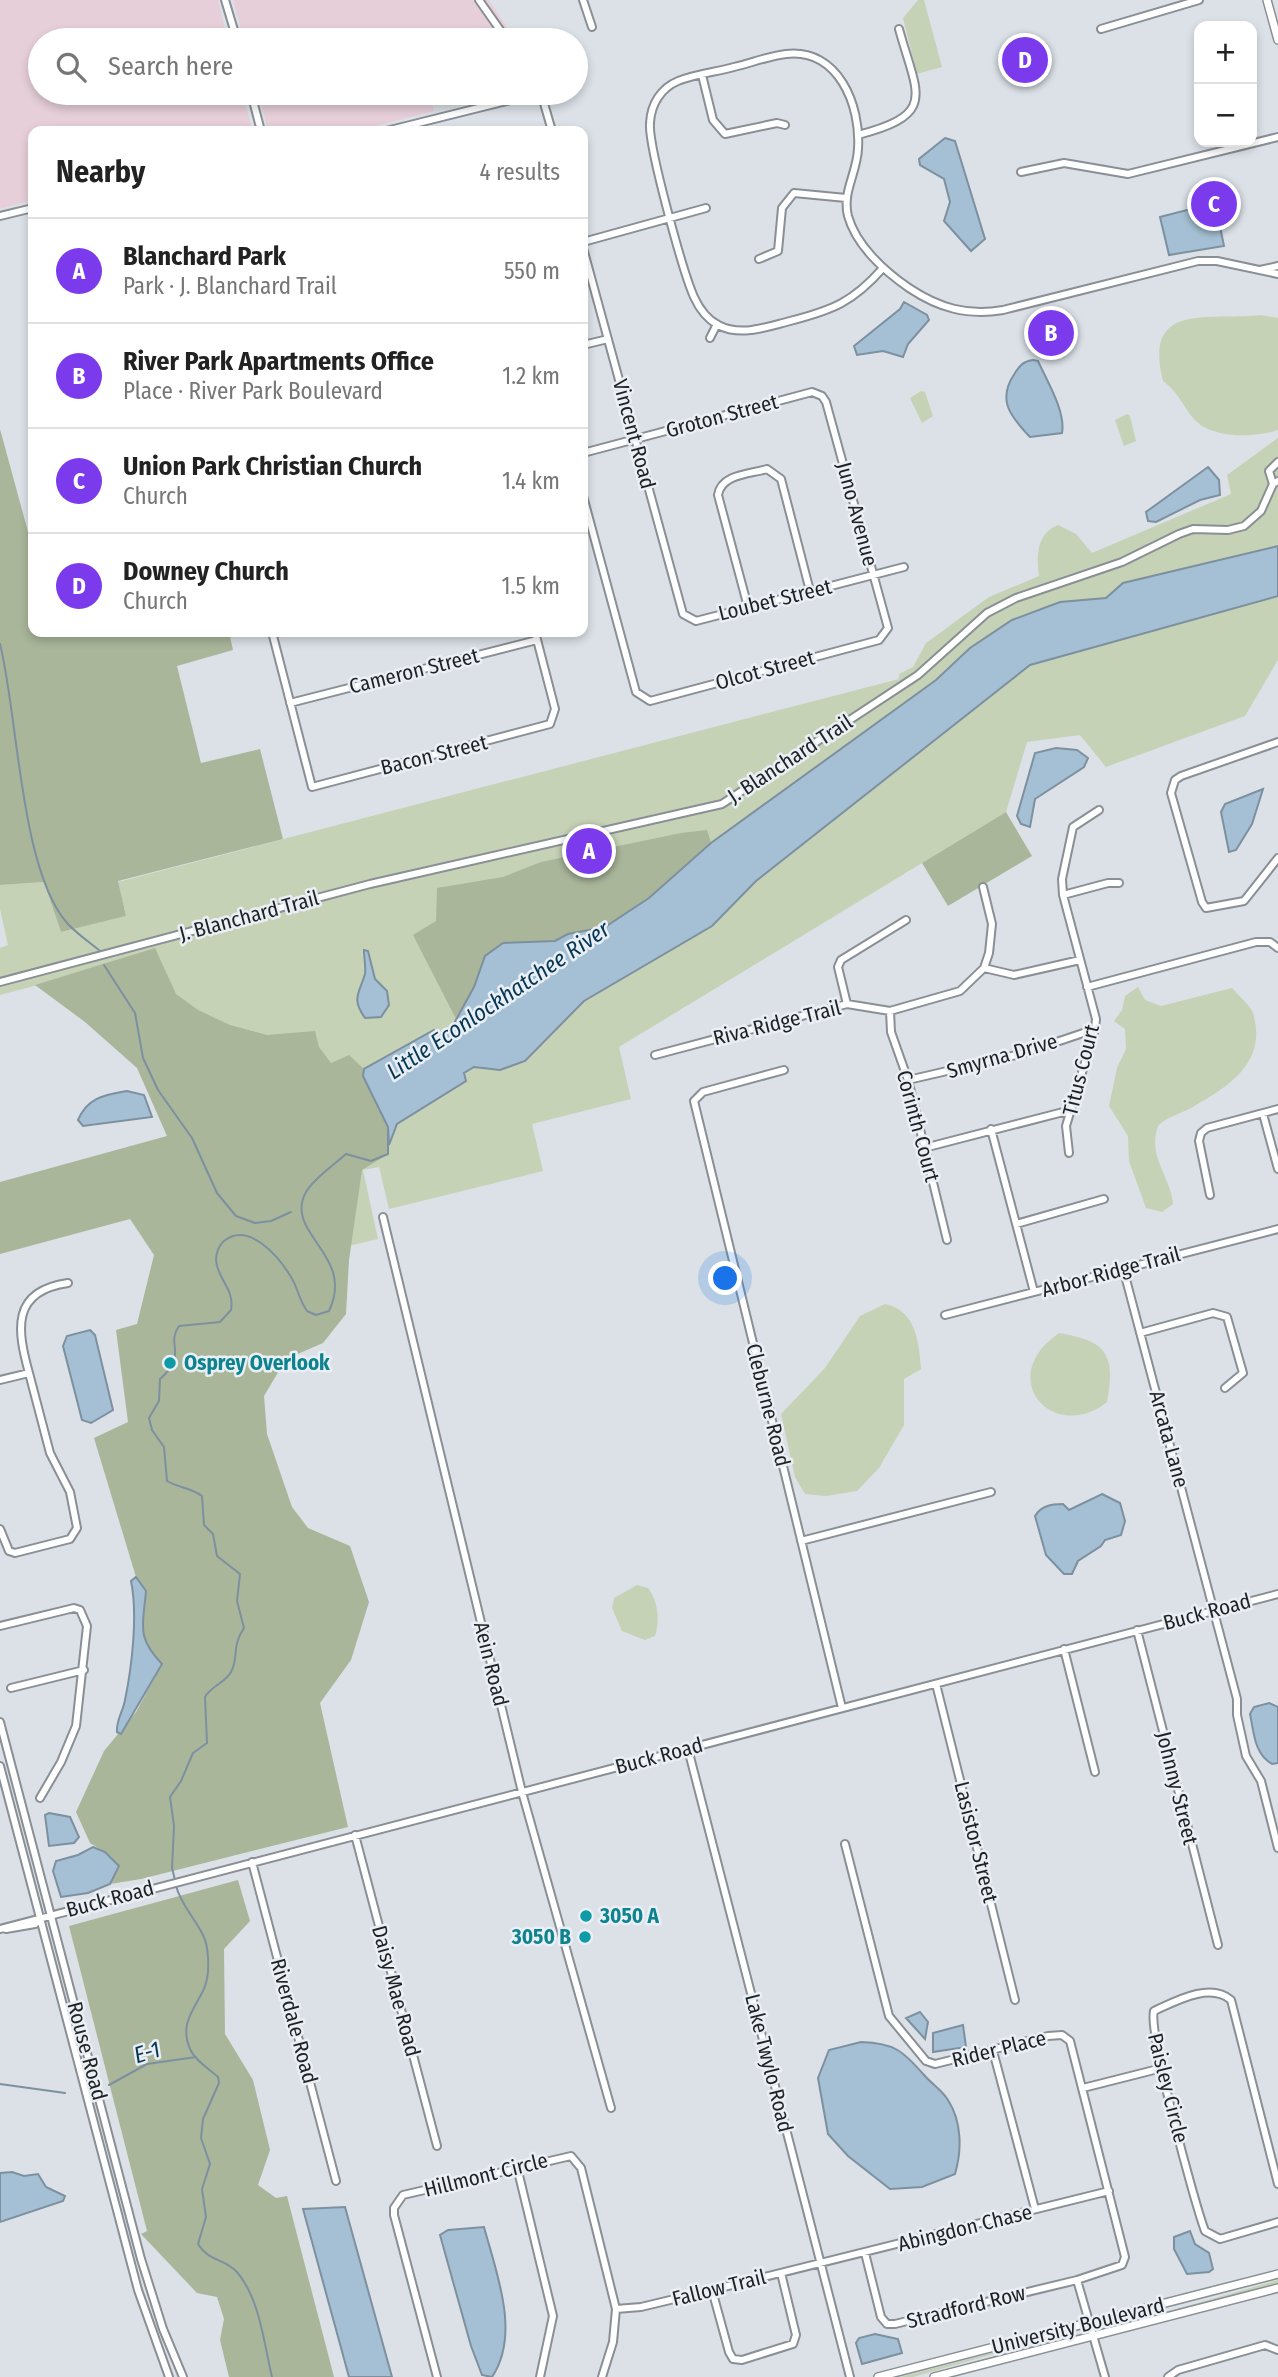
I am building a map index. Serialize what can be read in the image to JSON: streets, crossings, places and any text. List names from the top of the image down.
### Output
{
  "streets": {
    "main road": ["University Boulevard"],
    "street": [
      "Groton Street",
      "Vincent Road",
      "Juno Avenue",
      "Loubet Street",
      "Olcot Street",
      "Cameron Street",
      "Bacon Street",
      "J. Blanchard Trail",
      "Riva Ridge Trail",
      "Smyrna Drive",
      "Titus Court",
      "Corinth Court",
      "Arbor Ridge Trail",
      "Cleburne Road",
      "Arcata Lane",
      "Buck Road",
      "Aein Road",
      "Johnny Street",
      "Lasistor Street",
      "Daisy Mae Road",
      "Riverdale Road",
      "Rider Place",
      "Rouse Road",
      "Lake Twylo Road",
      "Paisley Circle",
      "Hillmont Circle",
      "Abingdon Chase",
      "Fallow Trail",
      "Stradford Row"
    ]
  },
  "crossings": [
    ["Groton Street", "Vincent Road"],
    ["Groton Street", "Juno Avenue"],
    ["Vincent Road", "Loubet Street"],
    ["Juno Avenue", "Loubet Street"],
    ["Juno Avenue", "Olcot Street"],
    ["Cameron Street", "Bacon Street"],
    ["Riva Ridge Trail", "Corinth Court"],
    ["Smyrna Drive", "Titus Court"],
    ["Smyrna Drive", "Corinth Court"],
    ["Arbor Ridge Trail", "Arcata Lane"],
    ["Cleburne Road", "Buck Road"],
    ["Arcata Lane", "Buck Road"],
    ["Buck Road", "Aein Road"],
    ["Buck Road", "Johnny Street"],
    ["Buck Road", "Lasistor Street"],
    ["Buck Road", "Daisy Mae Road"],
    ["Buck Road", "Riverdale Road"],
    ["Buck Road", "Rouse Road"],
    ["Buck Road", "Lake Twylo Road"],
    ["Rider Place", "Abingdon Chase"],
    ["Rider Place", "Stradford Row"],
    ["Lake Twylo Road", "Abingdon Chase"],
    ["Lake Twylo Road", "Fallow Trail"],
    ["Hillmont Circle", "Fallow Trail"],
    ["Abingdon Chase", "Fallow Trail"],
    ["Abingdon Chase", "Stradford Row"]
  ],
  "water": ["Little Econlockhatchee River", "E-1"],
  "places": ["Osprey Overlook", "3050 A", "3050 B"],
  "page": {
    "map_buttons": ["+", "−"],
    "search": "Search here",
    "pins": [
      "D",
      "C",
      "B",
      "A"
    ],
    "heading": ["Nearby", "4 results"],
    "list": [
      {
        "mark": "A",
        "name": "Blanchard Park",
        "note": "Park · J. Blanchard Trail",
        "value": "550 m"
      },
      {
        "mark": "B",
        "name": "River Park Apartments Office",
        "note": "Place · River Park Boulevard",
        "value": "1.2 km"
      },
      {
        "mark": "C",
        "name": "Union Park Christian Church",
        "note": "Church",
        "value": "1.4 km"
      },
      {
        "mark": "D",
        "name": "Downey Church",
        "note": "Church",
        "value": "1.5 km"
      }
    ]
  }
}
